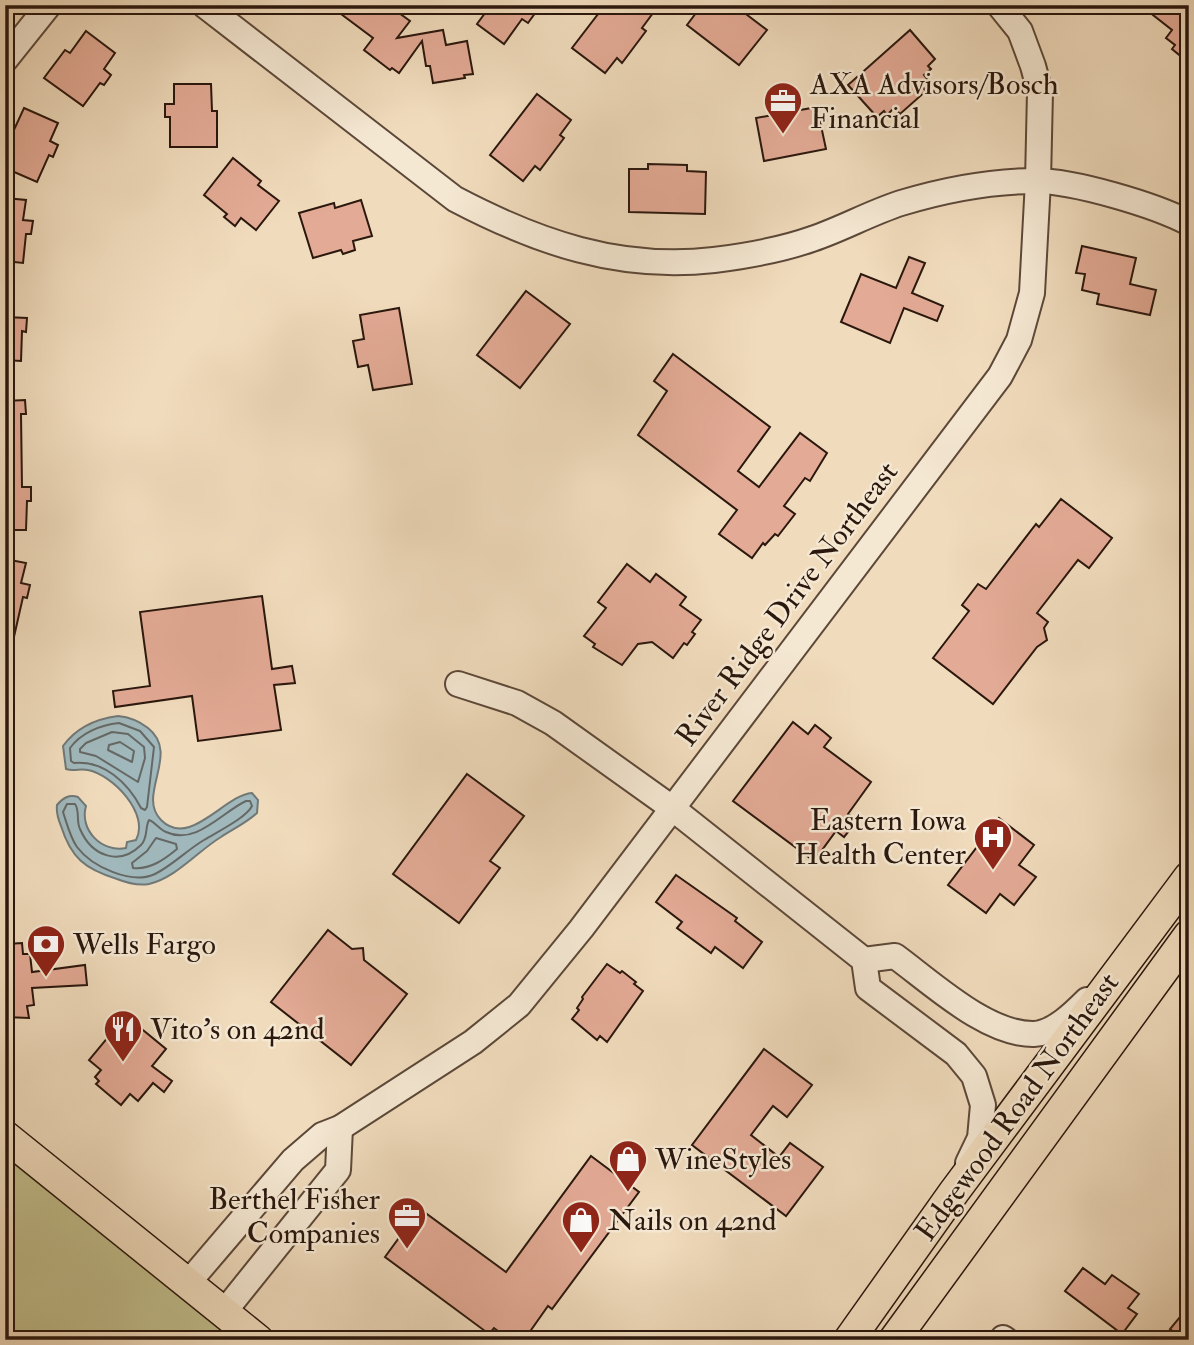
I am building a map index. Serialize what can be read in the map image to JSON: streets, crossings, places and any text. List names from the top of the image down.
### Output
{
  "streets": {
    "main road": ["Edgewood Road Northeast"],
    "street": ["River Ridge Drive Northeast"]
  },
  "places": {
    "office": ["AXA Advisors/Bosch Financial", "Berthel Fisher Companies"],
    "hospital": ["Eastern Iowa Health Center"],
    "bank": ["Wells Fargo"],
    "restaurant": ["Vito's on 42nd"],
    "shop": ["WineStyles", "Nails on 42nd"]
  }
}
